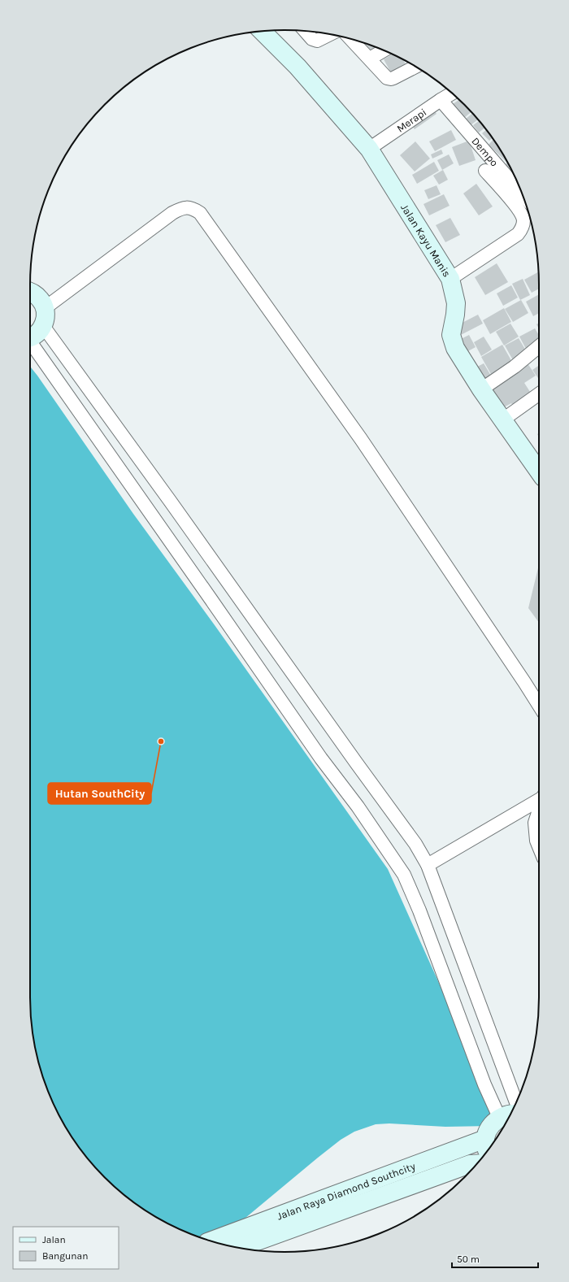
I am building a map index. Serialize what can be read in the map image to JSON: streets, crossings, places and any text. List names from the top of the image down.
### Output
{
  "streets": {
    "street": [
      "Merapi",
      "Dempo",
      "Jalan Kayu Manis",
      "Jalan Raya Diamond Southcity"
    ]
  },
  "crossings": [
    ["Merapi", "Dempo"],
    ["Merapi", "Jalan Kayu Manis"]
  ],
  "places": ["Hutan SouthCity"],
  "legend": ["Jalan", "Bangunan"],
  "scale_bar": "50 m"
}
